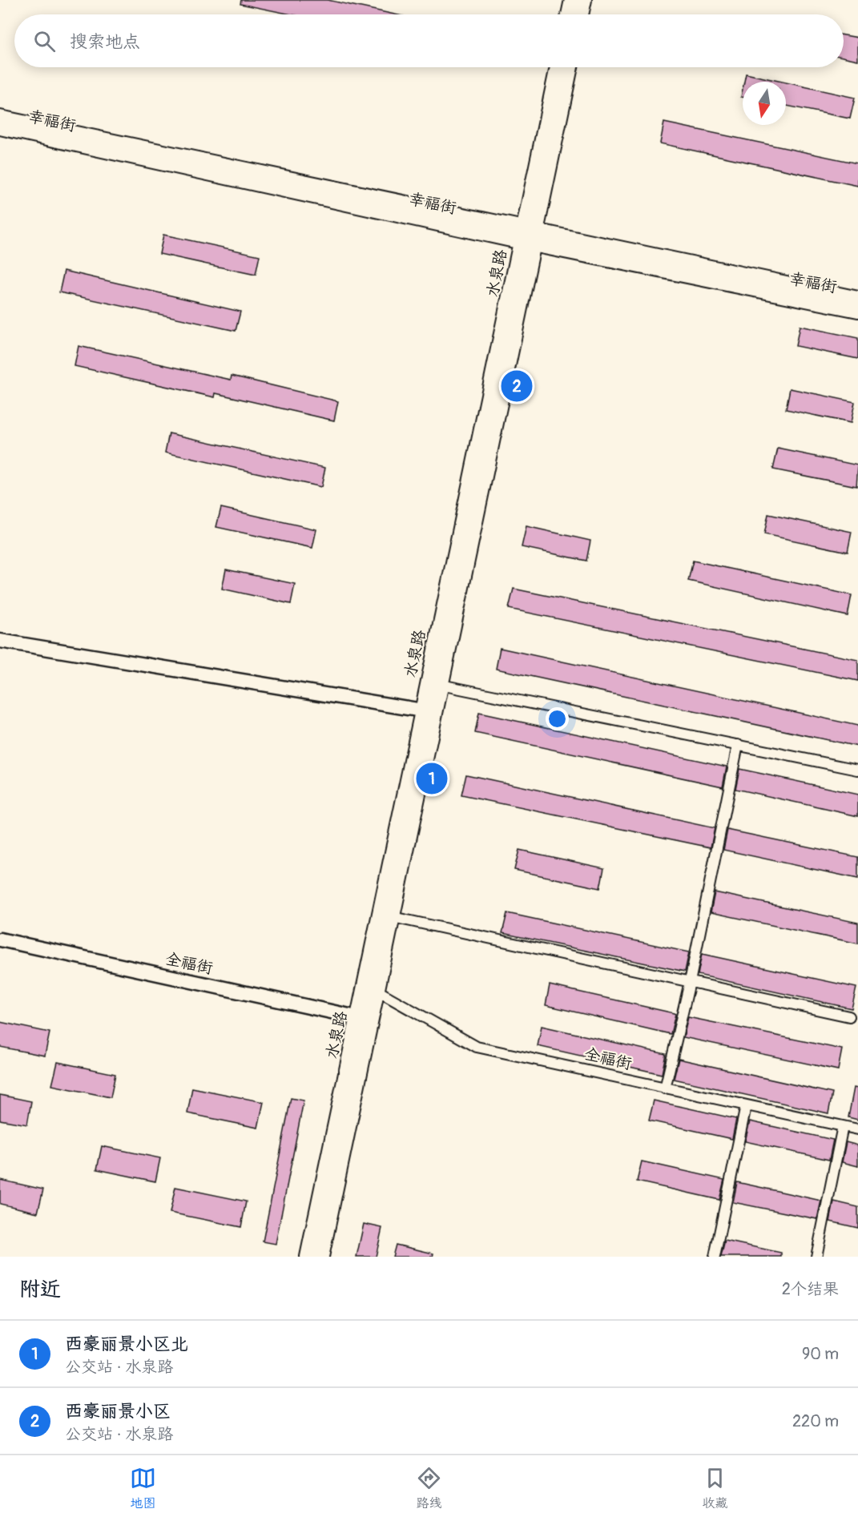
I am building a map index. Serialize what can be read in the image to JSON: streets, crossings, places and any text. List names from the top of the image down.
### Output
{
  "streets": {
    "main road": ["幸福街", "水泉路"],
    "street": ["全福街"]
  },
  "crossings": [
    ["幸福街", "水泉路"],
    ["水泉路", "全福街"]
  ],
  "north": "bottom",
  "page": {
    "search": "搜索地点",
    "pins": ["2", "1"],
    "heading": ["附近", "2个结果"],
    "list": [
      {
        "mark": "1",
        "name": "西豪丽景小区北",
        "note": "公交站 · 水泉路",
        "value": "90 m"
      },
      {
        "mark": "2",
        "name": "西豪丽景小区",
        "note": "公交站 · 水泉路",
        "value": "220 m"
      }
    ],
    "nav": ["地图", "路线", "收藏"]
  }
}
